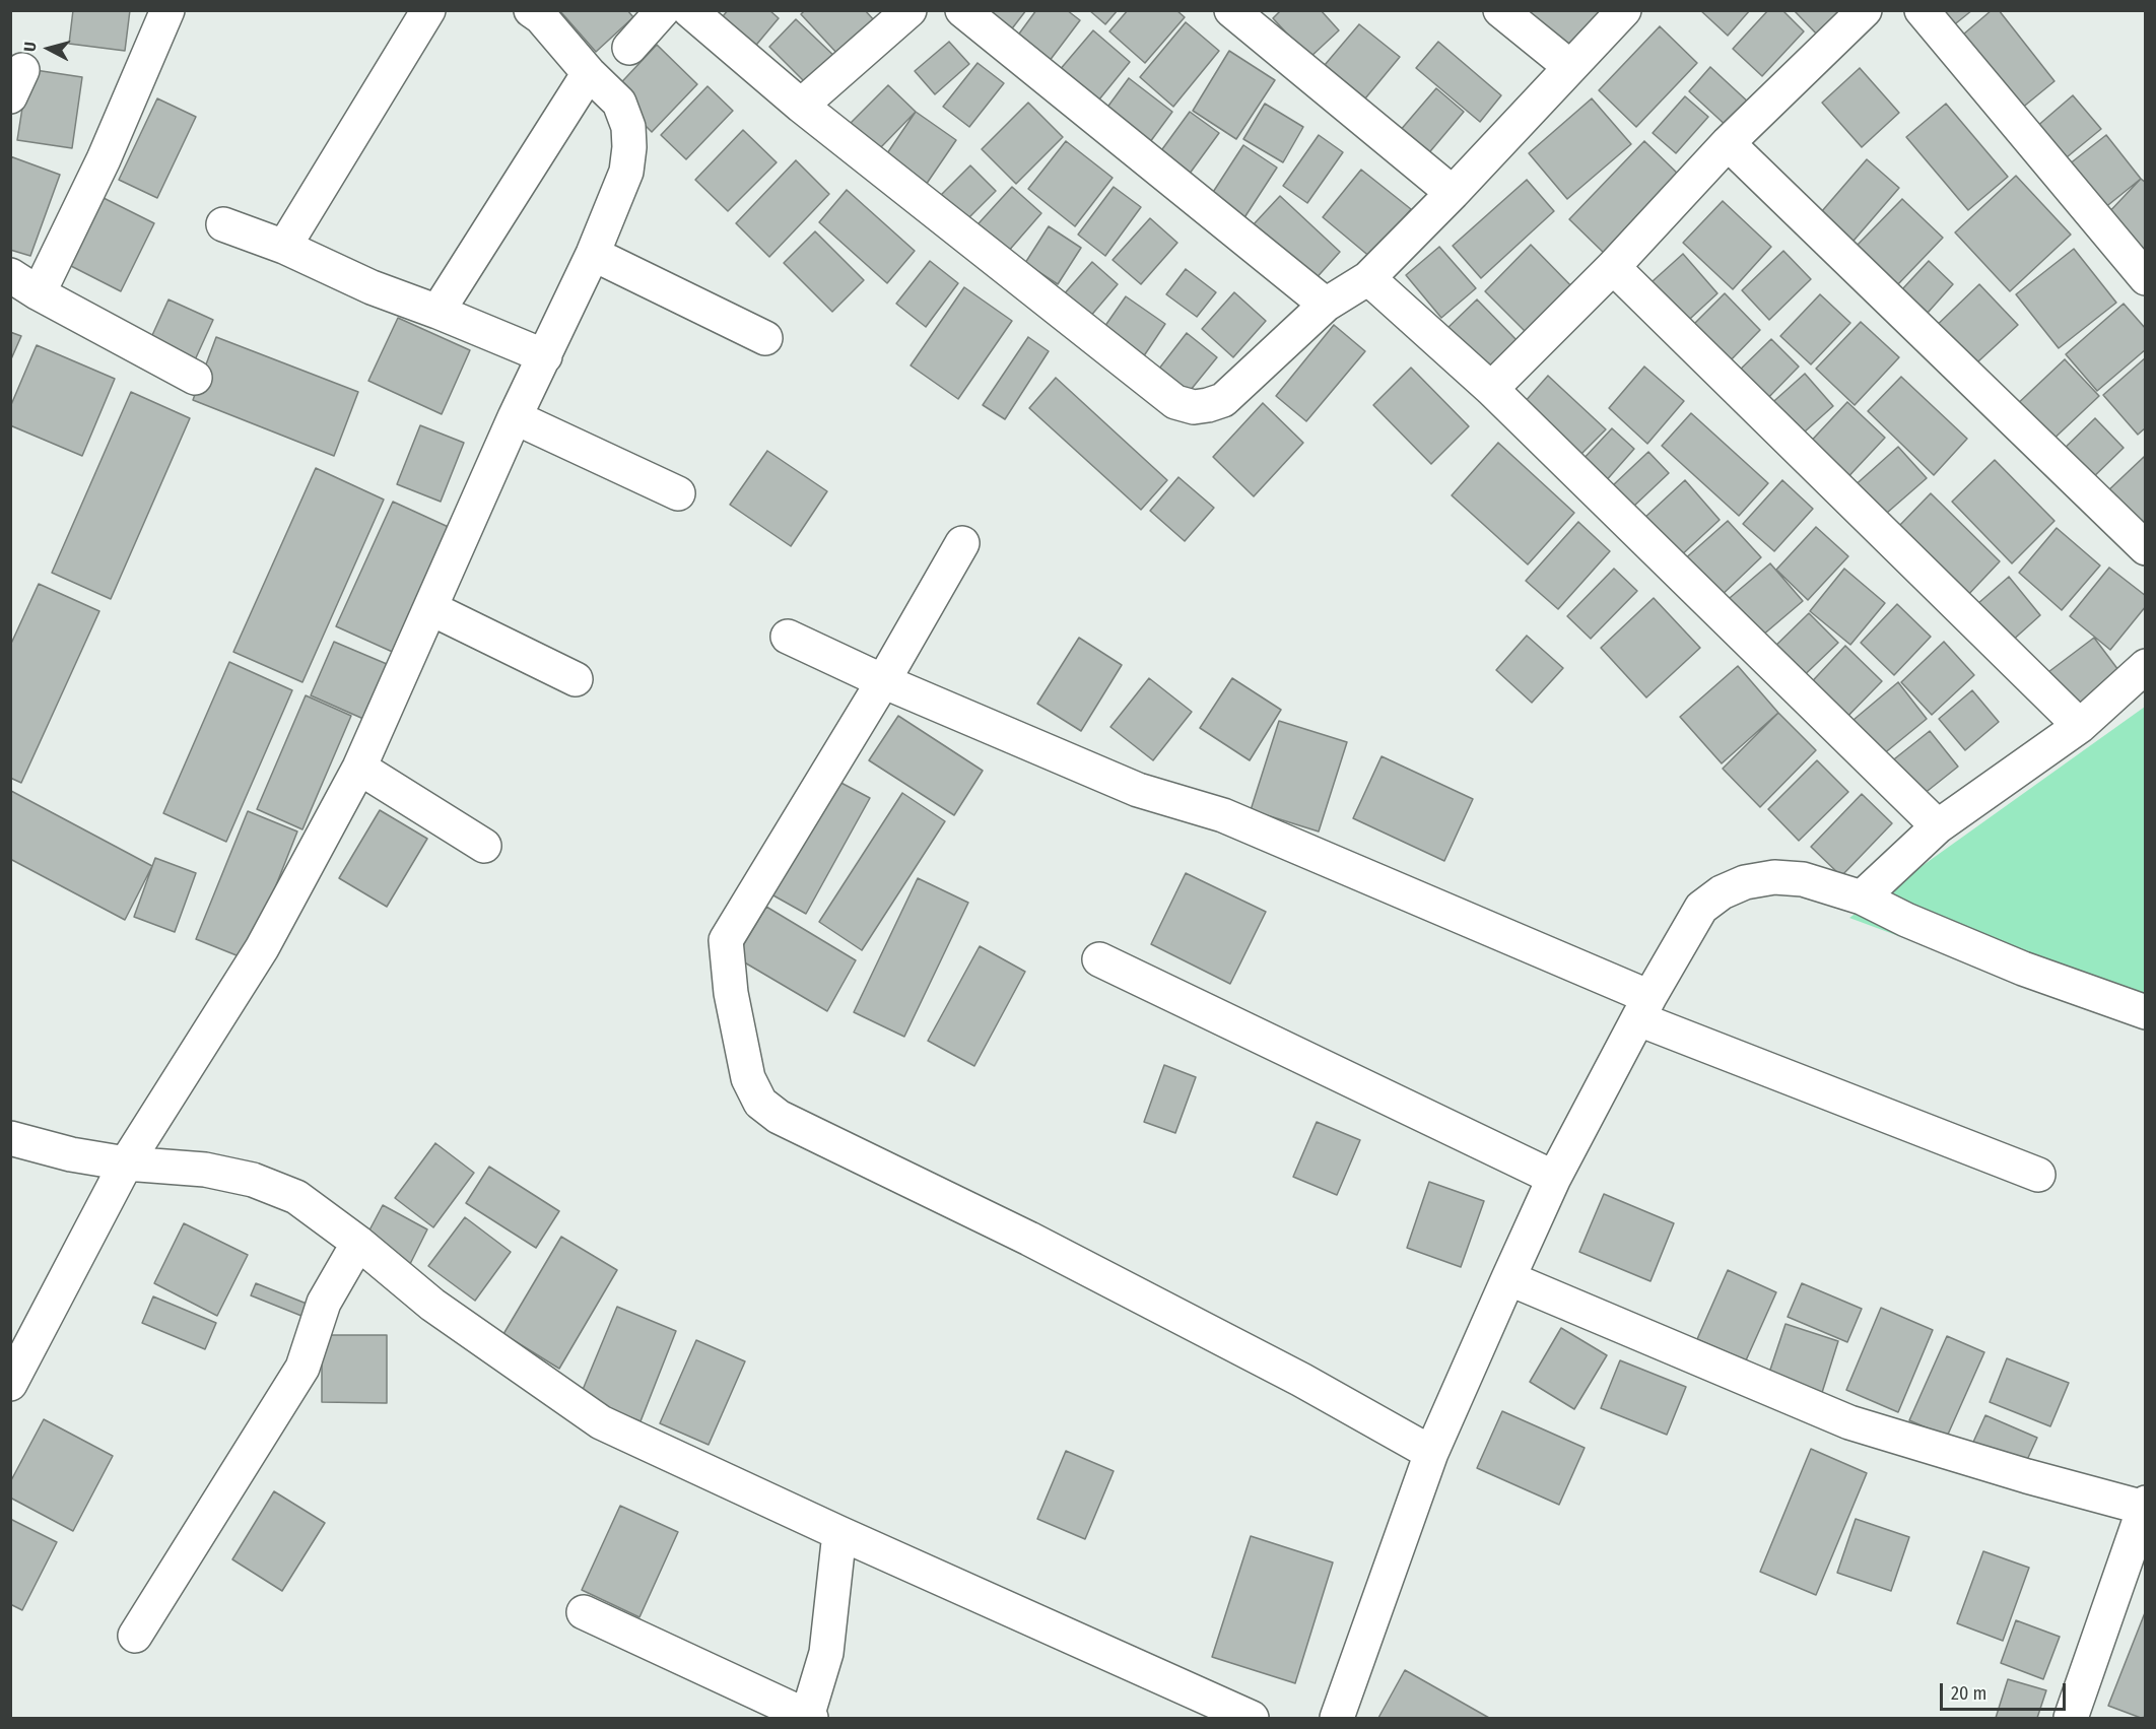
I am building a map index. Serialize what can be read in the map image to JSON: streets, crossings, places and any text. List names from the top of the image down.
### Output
{
  "scale_bar": "20 m",
  "north": "left"
}
